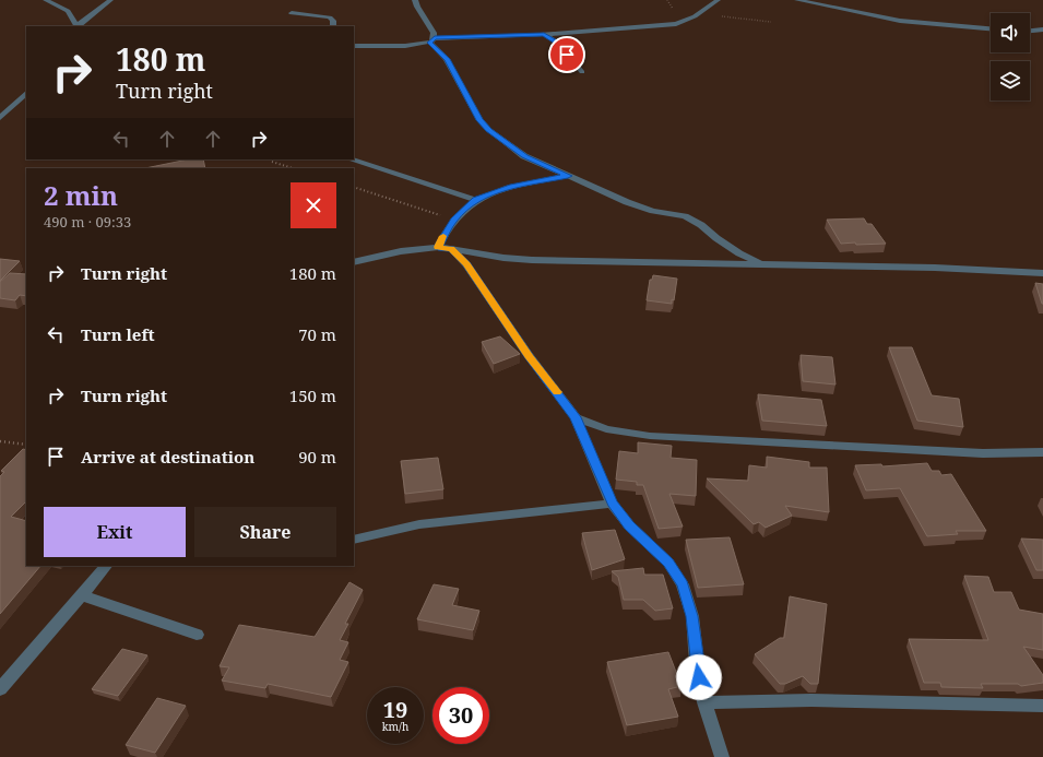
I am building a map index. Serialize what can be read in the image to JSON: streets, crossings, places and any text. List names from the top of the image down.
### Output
{
  "page": {
    "turn": ["180 m", "Turn right"],
    "heading": ["2 min", "490 m · 09:33"],
    "list": [
      {
        "name": "Turn right",
        "value": "180 m"
      },
      {
        "name": "Turn left",
        "value": "70 m"
      },
      {
        "name": "Turn right",
        "value": "150 m"
      },
      {
        "name": "Arrive at destination",
        "value": "90 m"
      }
    ],
    "buttons": ["Exit", "Share"],
    "speed": "19 km/h",
    "limit": "30"
  }
}
